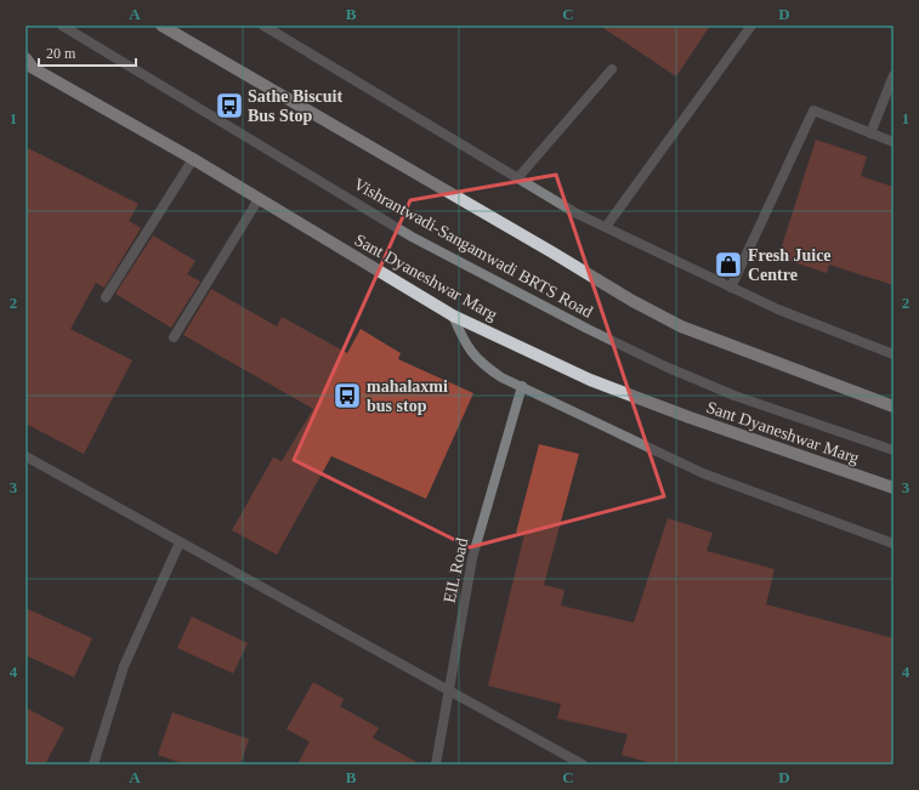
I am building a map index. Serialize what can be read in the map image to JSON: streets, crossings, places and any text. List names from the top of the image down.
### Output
{
  "streets": {
    "main road": ["Sant Dyaneshwar Marg"],
    "street": ["Vishrantwadi-Sangamwadi BRTS Road", "EIL Road"]
  },
  "places": {
    "bus stop": ["Sathe Biscuit Bus Stop", "mahalaxmi bus stop"],
    "shop": ["Fresh Juice Centre"]
  },
  "scale_bar": "20 m",
  "grid": {
    "columns": [
      "A",
      "B",
      "C",
      "D"
    ],
    "rows": [
      "1",
      "2",
      "3",
      "4"
    ]
  }
}
